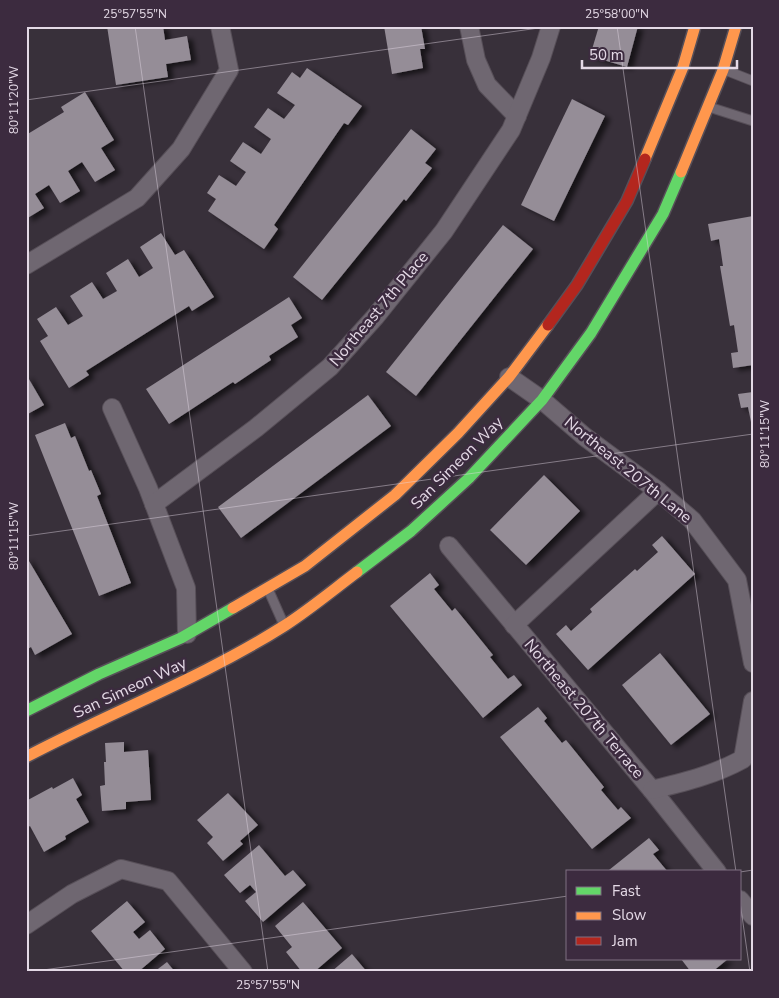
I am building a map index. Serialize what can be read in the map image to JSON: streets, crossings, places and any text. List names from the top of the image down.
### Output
{
  "streets": {
    "street": [
      "Northeast 7th Place",
      "San Simeon Way",
      "Northeast 207th Lane",
      "Northeast 207th Terrace"
    ]
  },
  "crossings": [
    ["San Simeon Way", "Northeast 207th Lane"]
  ],
  "legend": ["Fast", "Slow", "Jam"],
  "scale_bar": "50 m",
  "coordinates": [
    "25°57'55\"N",
    "25°58'00\"N",
    "80°11'20\"W",
    "80°11'15\"W"
  ]
}
